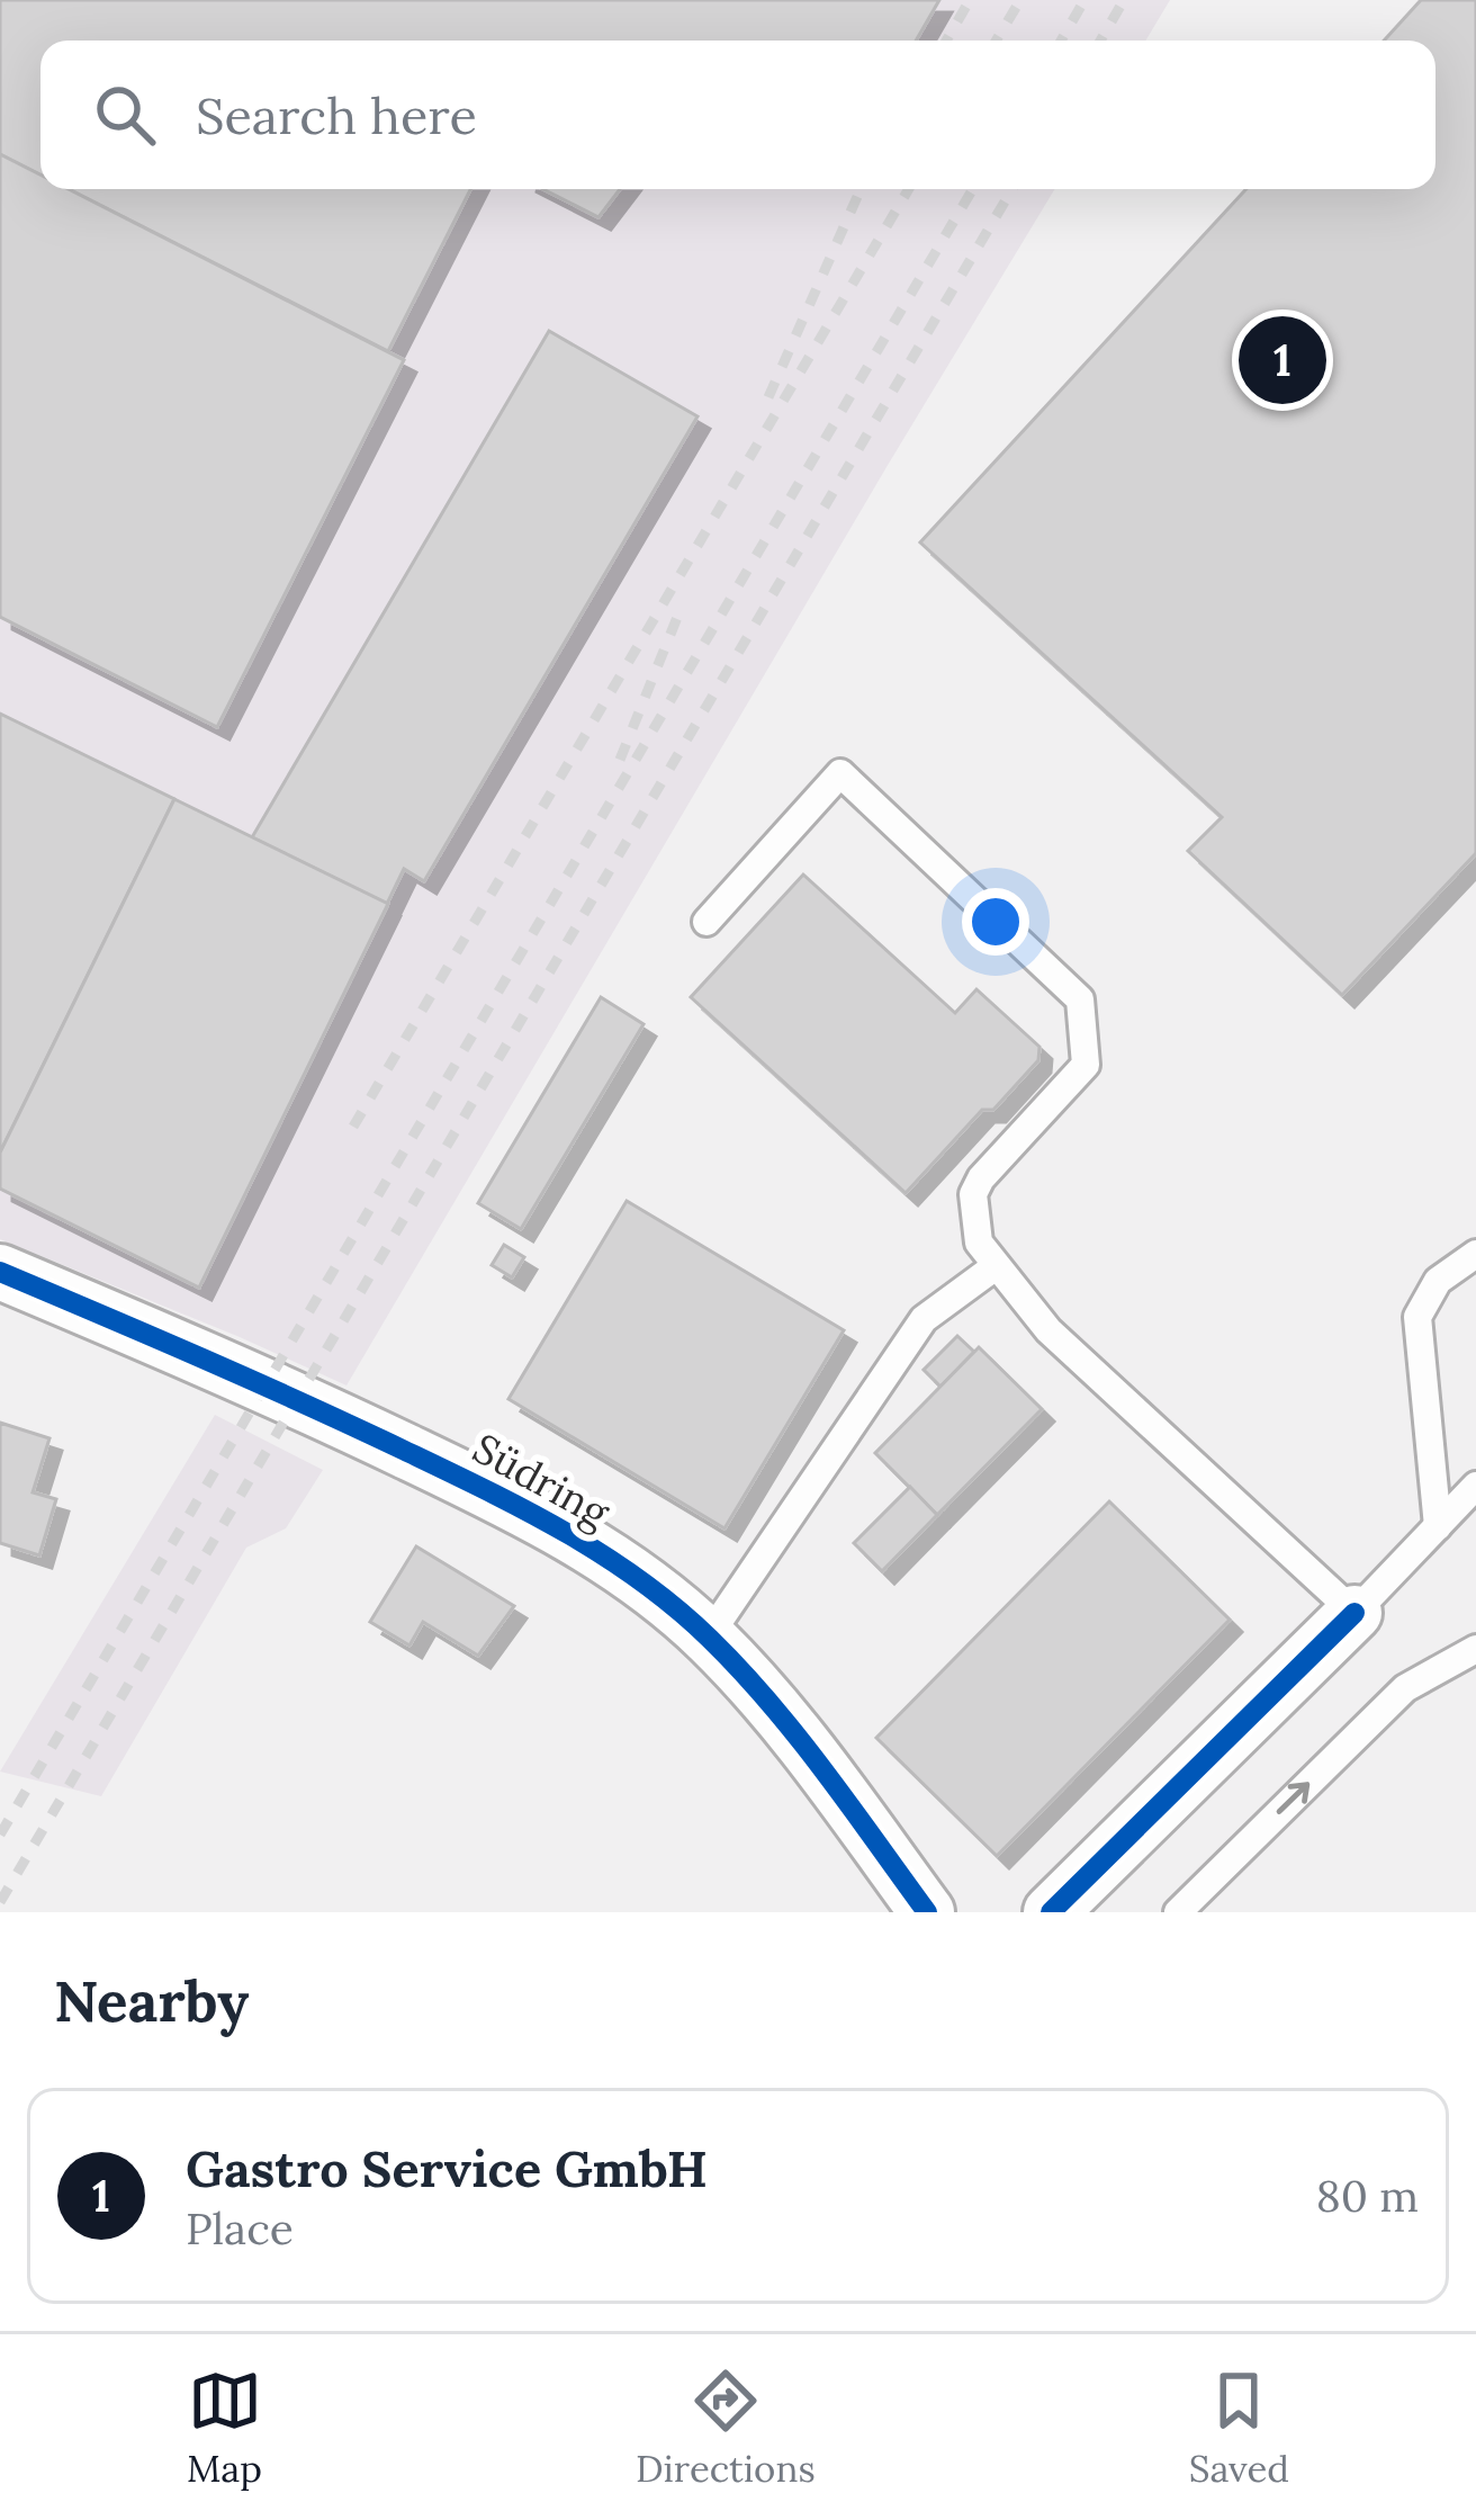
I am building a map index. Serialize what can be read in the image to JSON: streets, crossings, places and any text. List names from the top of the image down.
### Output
{
  "streets": {
    "street": ["Südring"]
  },
  "page": {
    "search": "Search here",
    "pins": "1",
    "heading": "Nearby",
    "list": [
      {
        "mark": "1",
        "name": "Gastro Service GmbH",
        "note": "Place",
        "value": "80 m"
      }
    ],
    "nav": ["Map", "Directions", "Saved"]
  }
}
